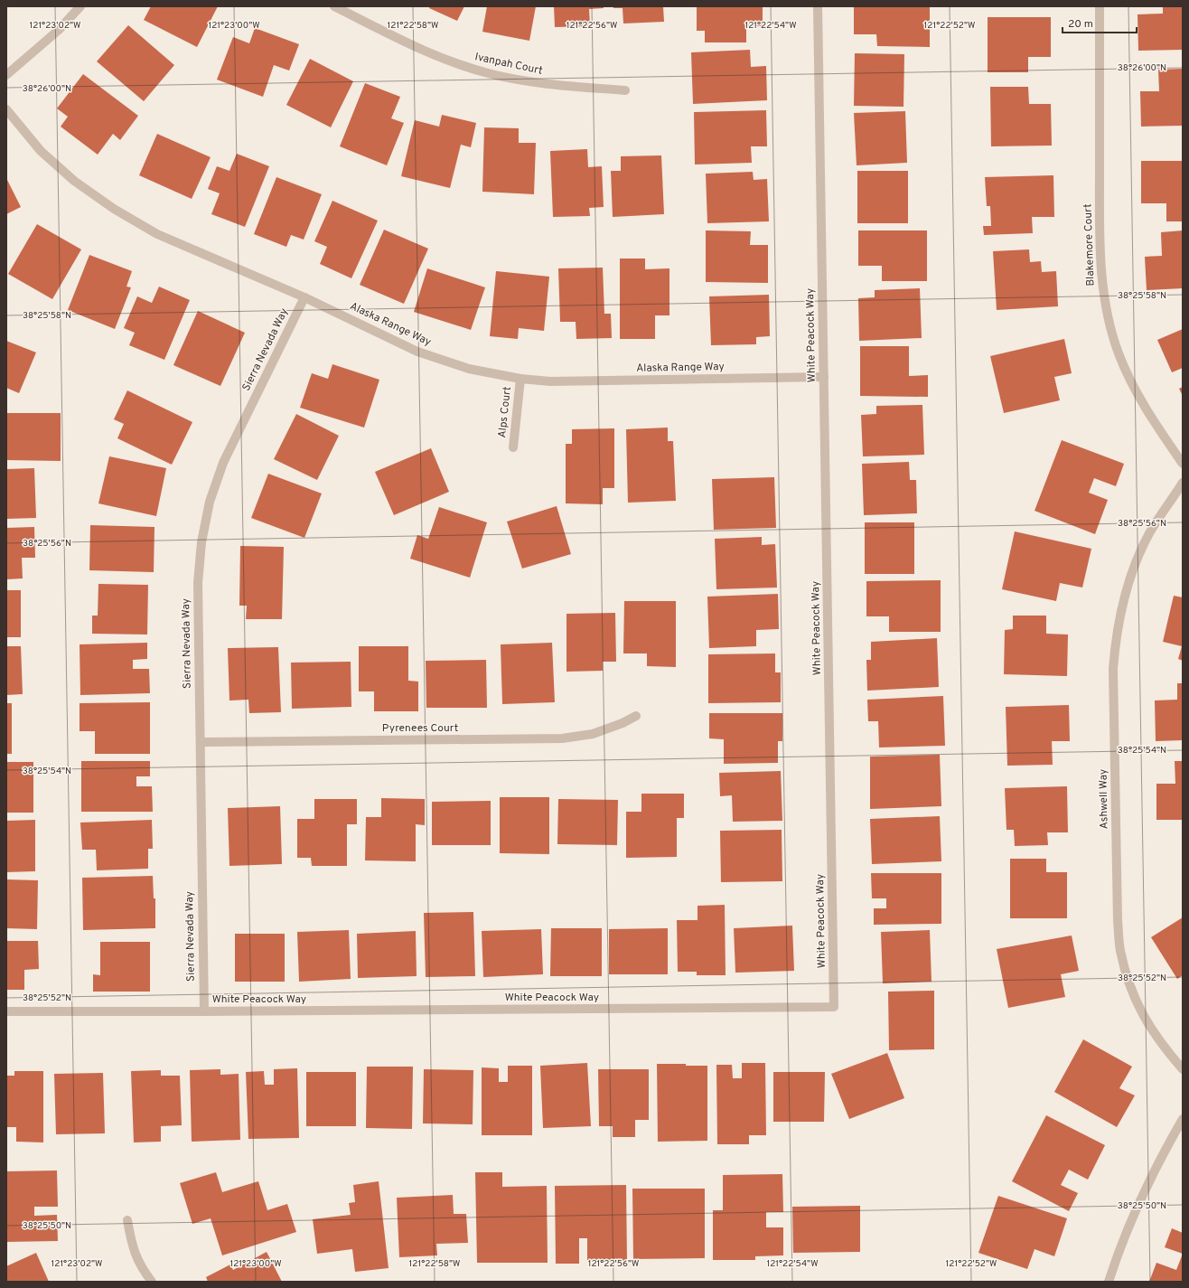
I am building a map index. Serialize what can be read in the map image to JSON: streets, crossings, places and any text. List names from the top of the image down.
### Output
{
  "streets": {
    "street": [
      "Ivanpah Court",
      "Blakemore Court",
      "Alaska Range Way",
      "White Peacock Way",
      "Sierra Nevada Way",
      "Alps Court",
      "Pyrenees Court",
      "Ashwell Way"
    ]
  },
  "crossings": [
    ["Alaska Range Way", "White Peacock Way"],
    ["Alaska Range Way", "Sierra Nevada Way"],
    ["Alaska Range Way", "Alps Court"],
    ["White Peacock Way", "Sierra Nevada Way"],
    ["Sierra Nevada Way", "Pyrenees Court"]
  ],
  "scale_bar": "20 m",
  "coordinates": [
    "121°23'02\"W",
    "121°23'00\"W",
    "121°22'58\"W",
    "121°22'56\"W",
    "121°22'54\"W",
    "121°22'52\"W",
    "38°26'00\"N",
    "38°25'58\"N",
    "38°25'56\"N",
    "38°25'54\"N",
    "38°25'52\"N",
    "38°25'50\"N"
  ]
}
